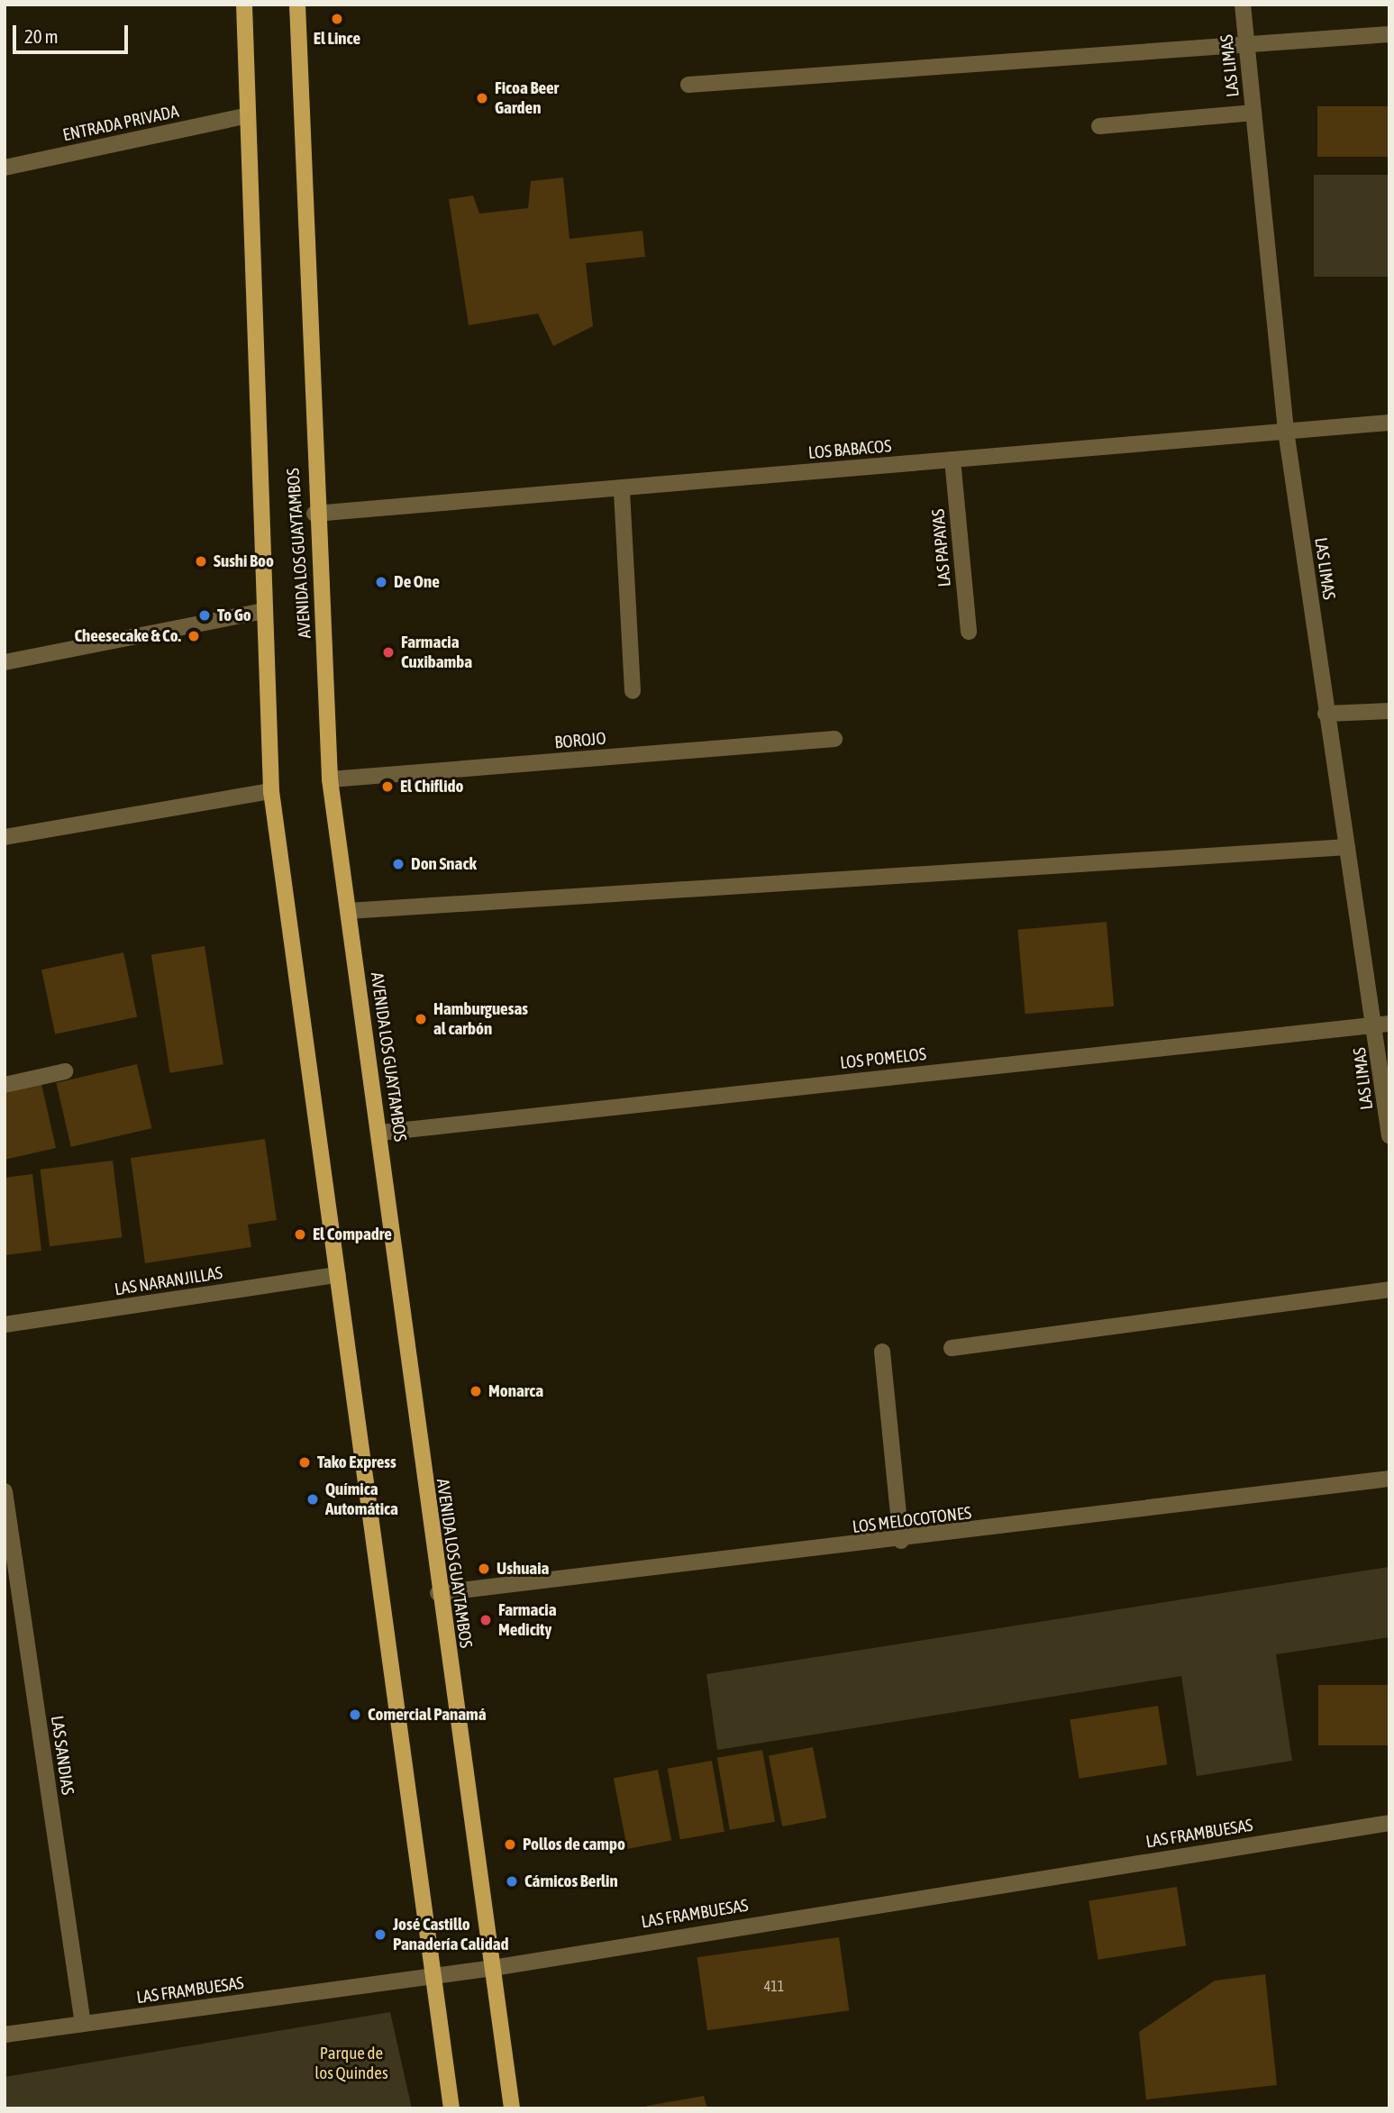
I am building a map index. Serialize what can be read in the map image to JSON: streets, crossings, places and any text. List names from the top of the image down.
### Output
{
  "streets": {
    "main road": ["AVENIDA LOS GUAYTAMBOS"],
    "street": [
      "LAS LIMAS",
      "ENTRADA PRIVADA",
      "LOS BABACOS",
      "LAS PAPAYAS",
      "BOROJO",
      "LOS POMELOS",
      "LAS NARANJILLAS",
      "LOS MELOCOTONES",
      "LAS SANDIAS",
      "LAS FRAMBUESAS"
    ]
  },
  "crossings": [
    ["LAS LIMAS", "LOS BABACOS"],
    ["LAS LIMAS", "LOS POMELOS"],
    ["ENTRADA PRIVADA", "AVENIDA LOS GUAYTAMBOS"],
    ["LOS BABACOS", "LAS PAPAYAS"],
    ["LOS BABACOS", "AVENIDA LOS GUAYTAMBOS"],
    ["AVENIDA LOS GUAYTAMBOS", "BOROJO"],
    ["AVENIDA LOS GUAYTAMBOS", "LOS POMELOS"],
    ["AVENIDA LOS GUAYTAMBOS", "LAS NARANJILLAS"],
    ["AVENIDA LOS GUAYTAMBOS", "LOS MELOCOTONES"],
    ["AVENIDA LOS GUAYTAMBOS", "LAS FRAMBUESAS"],
    ["LAS SANDIAS", "LAS FRAMBUESAS"]
  ],
  "parks": ["Parque de los Quindes"],
  "places": [
    "El Lince",
    "Ficoa Beer Garden",
    "Sushi Boo",
    "De One",
    "To Go",
    "Cheesecake & Co.",
    "Farmacia Cuxibamba",
    "El Chiflido",
    "Don Snack",
    "Hamburguesas al carbón",
    "El Compadre",
    "Monarca",
    "Tako Express",
    "Química Automática",
    "Ushuaia",
    "Farmacia Medicity",
    "Comercial Panamá",
    "Pollos de campo",
    "Cárnicos Berlin",
    "José Castillo Panadería Calidad"
  ],
  "house_numbers": ["411"],
  "scale_bar": "20 m"
}
